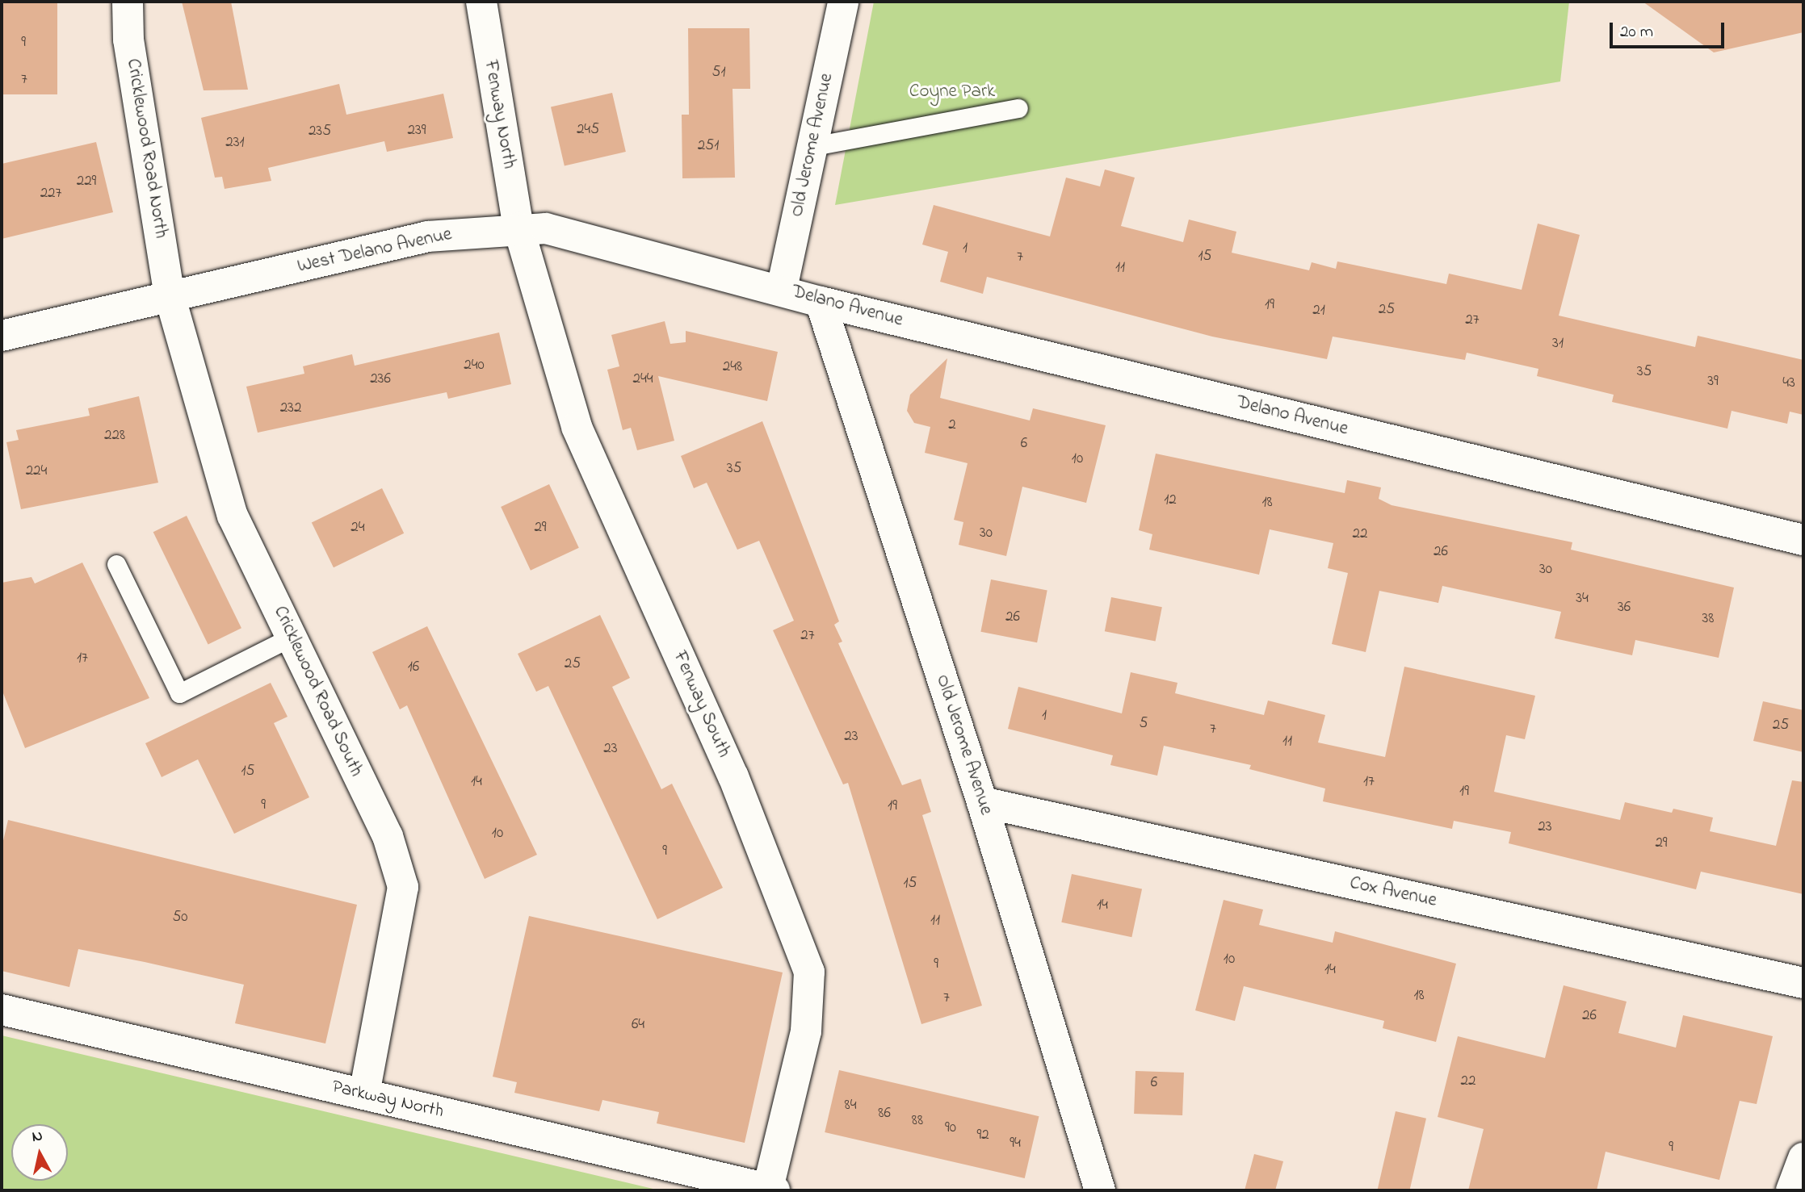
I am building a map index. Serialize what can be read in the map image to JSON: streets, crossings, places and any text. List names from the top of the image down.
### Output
{
  "streets": {
    "street": [
      "Fenway North",
      "Old Jerome Avenue",
      "Cricklewood Road North",
      "West Delano Avenue",
      "Delano Avenue",
      "Cricklewood Road South",
      "Fenway South",
      "Cox Avenue",
      "Parkway North"
    ]
  },
  "crossings": [
    ["Fenway North", "West Delano Avenue"],
    ["Fenway North", "Fenway South"],
    ["Old Jerome Avenue", "West Delano Avenue"],
    ["Old Jerome Avenue", "Delano Avenue"],
    ["Old Jerome Avenue", "Cox Avenue"],
    ["Cricklewood Road North", "West Delano Avenue"],
    ["Cricklewood Road North", "Cricklewood Road South"],
    ["West Delano Avenue", "Delano Avenue"],
    ["West Delano Avenue", "Cricklewood Road South"],
    ["West Delano Avenue", "Fenway South"],
    ["Cricklewood Road South", "Parkway North"],
    ["Fenway South", "Parkway North"]
  ],
  "parks": ["Coyne Park"],
  "house_numbers": [
    "9",
    "51",
    "7",
    "245",
    "239",
    "235",
    "231",
    "251",
    "229",
    "227",
    "1",
    "15",
    "7",
    "11",
    "19",
    "25",
    "21",
    "27",
    "31",
    "240",
    "248",
    "35",
    "236",
    "244",
    "39",
    "43",
    "232",
    "2",
    "228",
    "6",
    "10",
    "35",
    "224",
    "12",
    "18",
    "24",
    "29",
    "30",
    "22",
    "26",
    "30",
    "34",
    "36",
    "26",
    "38",
    "27",
    "17",
    "25",
    "16",
    "1",
    "5",
    "25",
    "7",
    "23",
    "11",
    "23",
    "15",
    "14",
    "17",
    "19",
    "9",
    "19",
    "23",
    "10",
    "29",
    "9",
    "15",
    "14",
    "50",
    "11",
    "10",
    "9",
    "14",
    "18",
    "7",
    "26",
    "64",
    "22",
    "6",
    "84",
    "86",
    "88",
    "90",
    "92",
    "94",
    "9"
  ],
  "scale_bar": "20 m",
  "north": "top"
}
